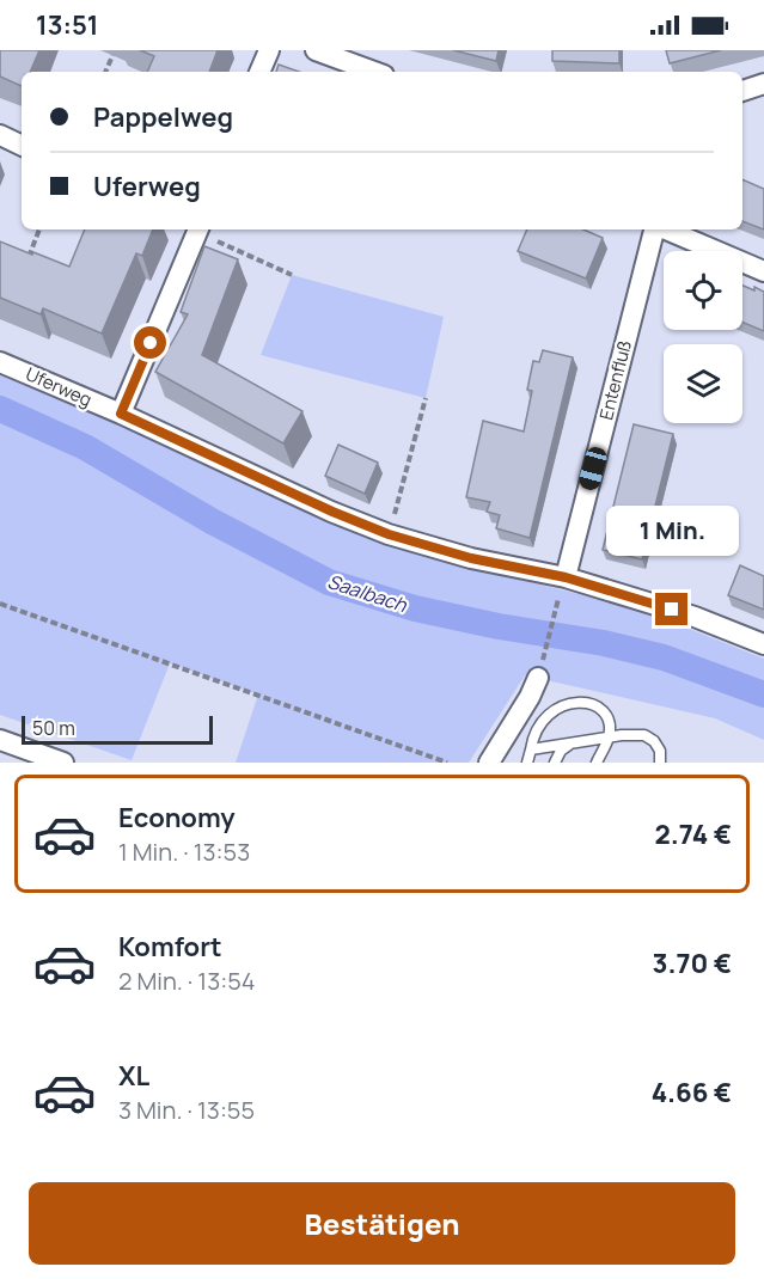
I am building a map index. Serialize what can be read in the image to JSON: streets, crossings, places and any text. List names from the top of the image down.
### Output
{
  "streets": {
    "street": ["Entenfluß", "Uferweg"]
  },
  "crossings": [
    ["Entenfluß", "Uferweg"]
  ],
  "water": ["Saalbach"],
  "scale_bar": "50 m",
  "page": {
    "status": "13:51",
    "banner": ["Pappelweg", "Uferweg"],
    "bubble": "1 Min.",
    "scale": "50 m",
    "list": [
      {
        "name": "Economy",
        "note": "1 Min. · 13:53",
        "value": "2.74 €"
      },
      {
        "name": "Komfort",
        "note": "2 Min. · 13:54",
        "value": "3.70 €"
      },
      {
        "name": "XL",
        "note": "3 Min. · 13:55",
        "value": "4.66 €"
      }
    ],
    "buttons": "Bestätigen"
  }
}
